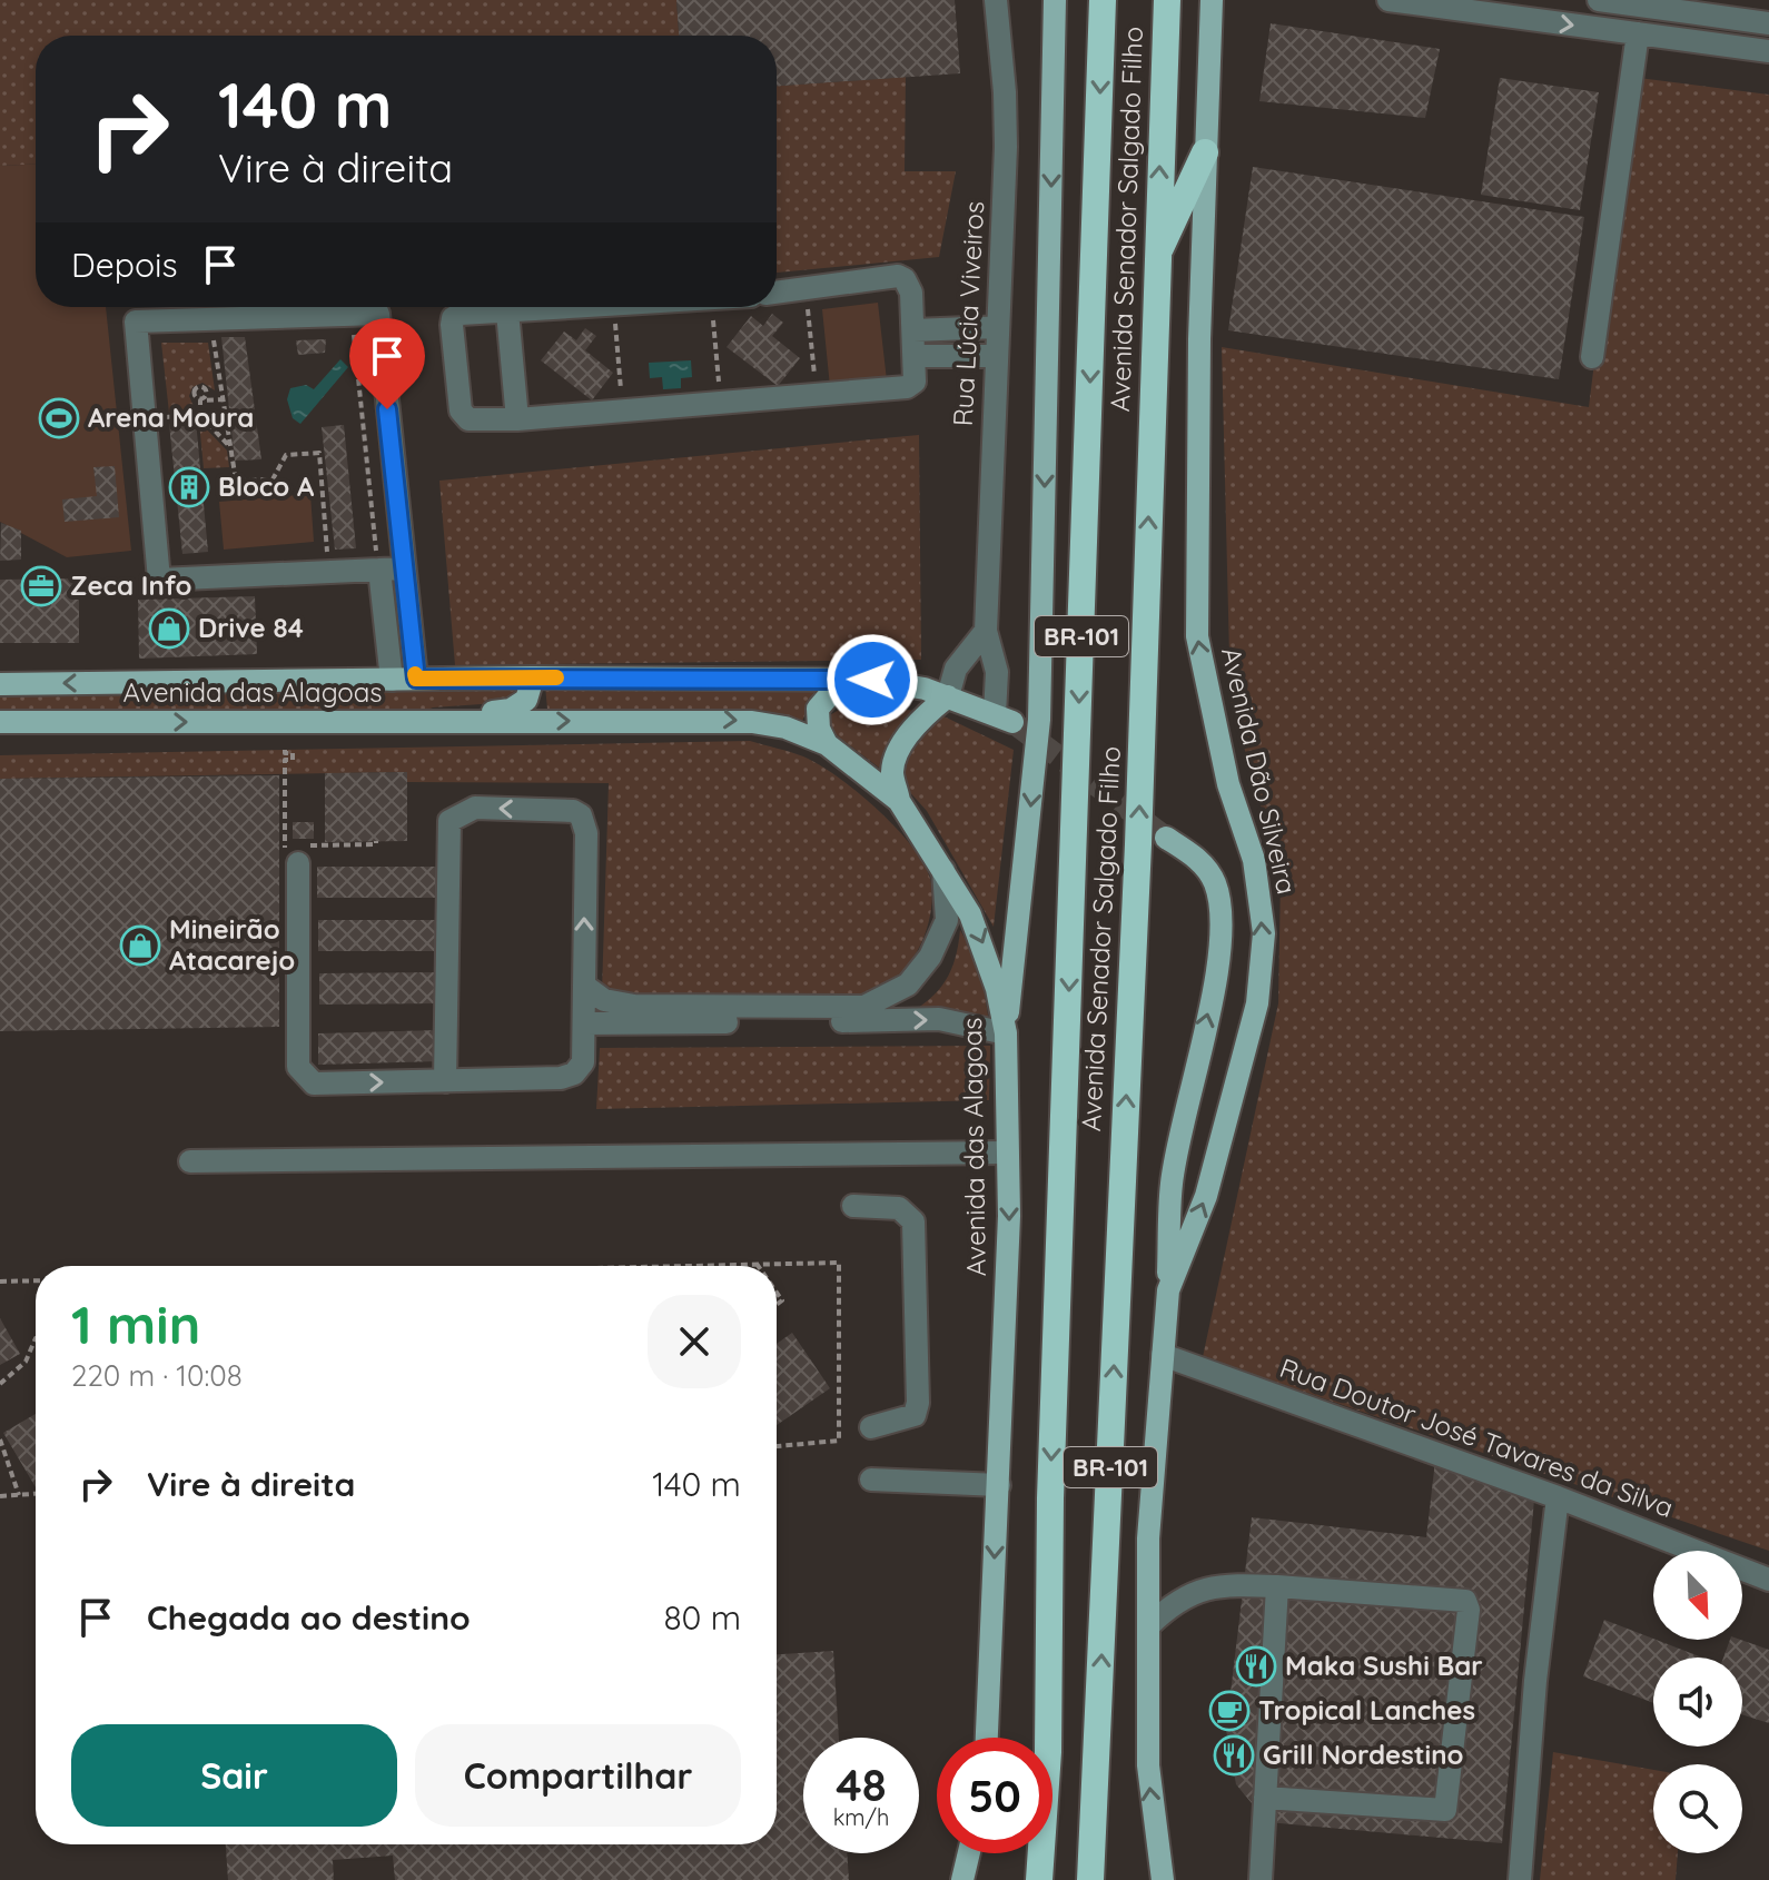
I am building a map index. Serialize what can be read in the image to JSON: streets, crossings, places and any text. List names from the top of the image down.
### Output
{
  "streets": {
    "highway": ["Avenida Senador Salgado Filho", "BR-101"],
    "main road": ["Avenida das Alagoas", "Avenida Dão Silveira"],
    "street": ["Rua Lúcia Viveiros", "Rua Doutor José Tavares da Silva"]
  },
  "crossings": [
    ["Rua Lúcia Viveiros", "Avenida das Alagoas"],
    ["Avenida Dão Silveira", "Rua Doutor José Tavares da Silva"]
  ],
  "places": {
    "sports": ["Arena Moura"],
    "building": ["Bloco A"],
    "office": ["Zeca Info"],
    "shop": ["Drive 84", "Mineirão Atacarejo"],
    "restaurant": ["Maka Sushi Bar", "Grill Nordestino"],
    "cafe": ["Tropical Lanches"]
  },
  "north": "bottom right",
  "page": {
    "turn": ["140 m", "Vire à direita"],
    "then": "Depois",
    "heading": ["1 min", "220 m · 10:08"],
    "list": [
      {
        "name": "Vire à direita",
        "value": "140 m"
      },
      {
        "name": "Chegada ao destino",
        "value": "80 m"
      }
    ],
    "buttons": ["Sair", "Compartilhar"],
    "speed": "48 km/h",
    "limit": "50"
  }
}
